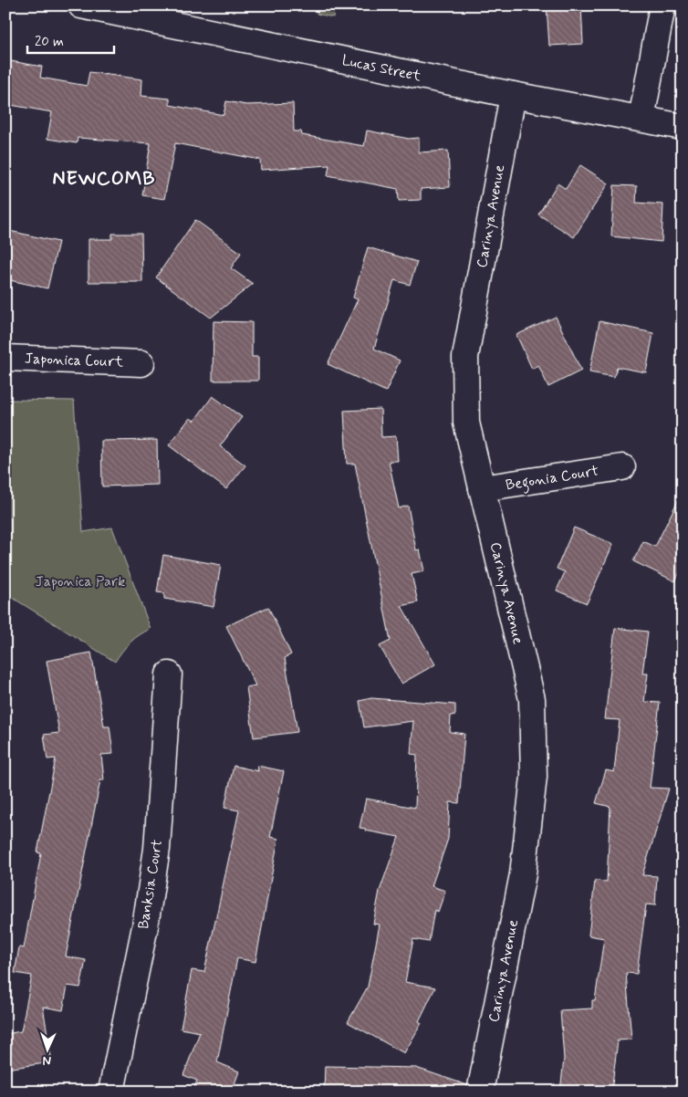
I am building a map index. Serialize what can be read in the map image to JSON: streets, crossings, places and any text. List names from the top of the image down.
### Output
{
  "streets": {
    "street": [
      "Lucas Street",
      "Carinya Avenue",
      "Japonica Court",
      "Begonia Court",
      "Banksia Court"
    ]
  },
  "crossings": [
    ["Lucas Street", "Carinya Avenue"],
    ["Carinya Avenue", "Begonia Court"]
  ],
  "districts": ["NEWCOMB"],
  "parks": ["Japonica Park"],
  "scale_bar": "20 m",
  "north": "bottom"
}
